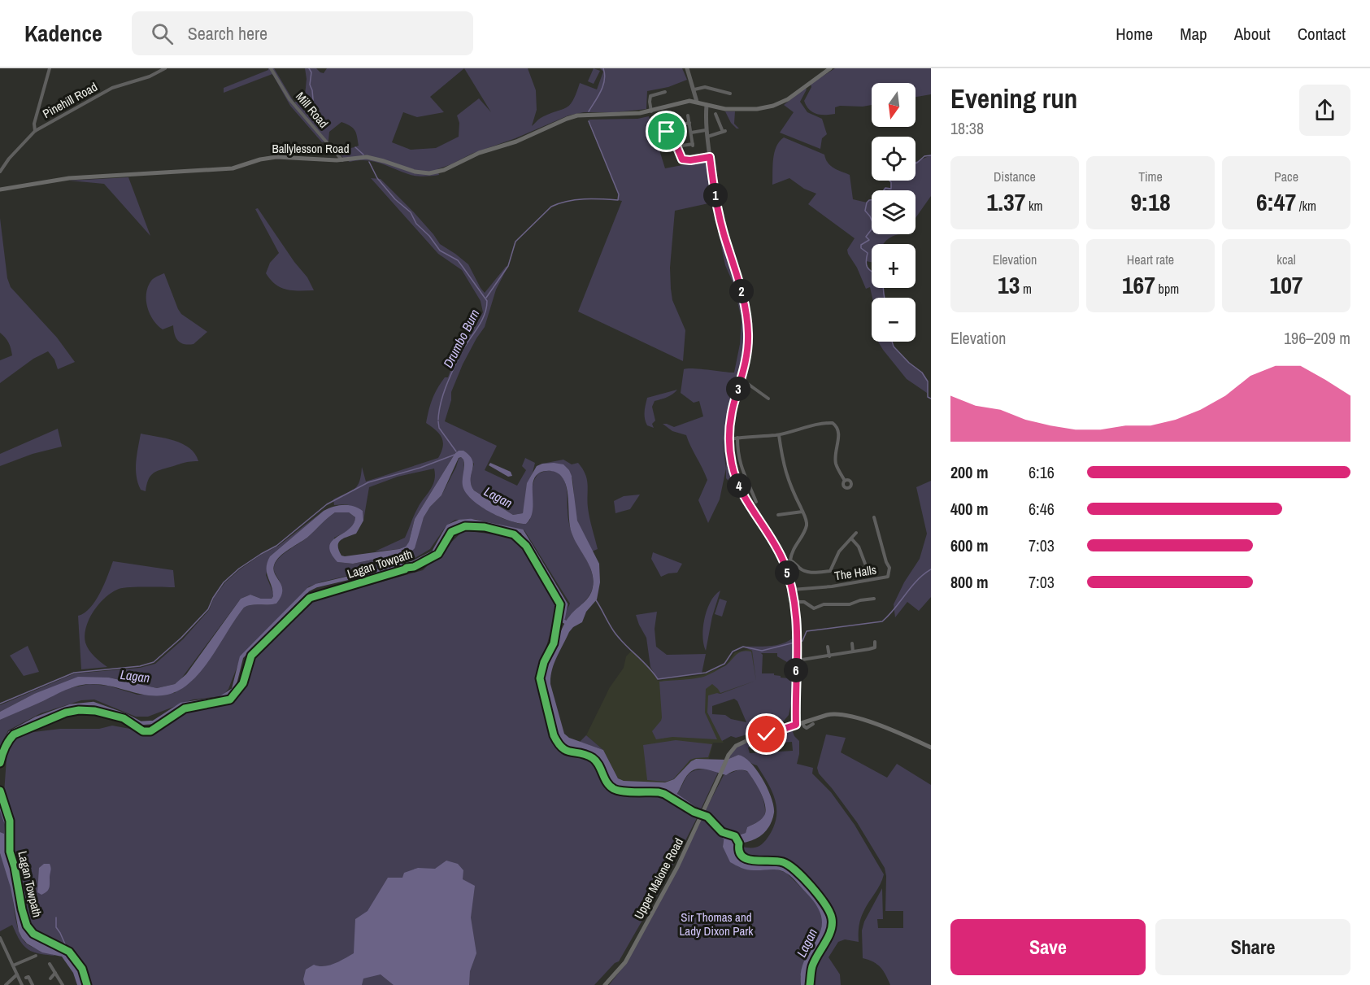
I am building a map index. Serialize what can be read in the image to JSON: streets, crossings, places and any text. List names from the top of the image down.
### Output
{
  "streets": {
    "main road": ["Ballylesson Road", "Upper Malone Road"],
    "street": ["Pinehill Road", "Mill Road", "The Halls"],
    "cycle path": ["Lagan Towpath"]
  },
  "crossings": [
    ["Mill Road", "Ballylesson Road"]
  ],
  "water": ["Drumbo Burn", "Lagan"],
  "parks": ["Sir Thomas and Lady Dixon Park"],
  "north": "bottom",
  "page": {
    "header": "Kadence",
    "search": "Search here",
    "nav": [
      "Home",
      "Map",
      "About",
      "Contact"
    ],
    "heading": ["Evening run", "18:38"],
    "map_buttons": ["+", "−"],
    "stats": [
      ["Distance", "1.37 km"],
      ["Time", "9:18"],
      ["Pace", "6:47 /km"],
      ["Elevation", "13 m"],
      ["Heart rate", "167 bpm"],
      ["kcal", "107"]
    ],
    "pins": [
      "1",
      "2",
      "3",
      "4",
      "5",
      "6"
    ],
    "chart": ["Elevation", "196–209 m"],
    "list": [
      {
        "name": "200 m",
        "note": "6:16"
      },
      {
        "name": "400 m",
        "note": "6:46"
      },
      {
        "name": "600 m",
        "note": "7:03"
      },
      {
        "name": "800 m",
        "note": "7:03"
      }
    ],
    "buttons": ["Save", "Share"]
  }
}
